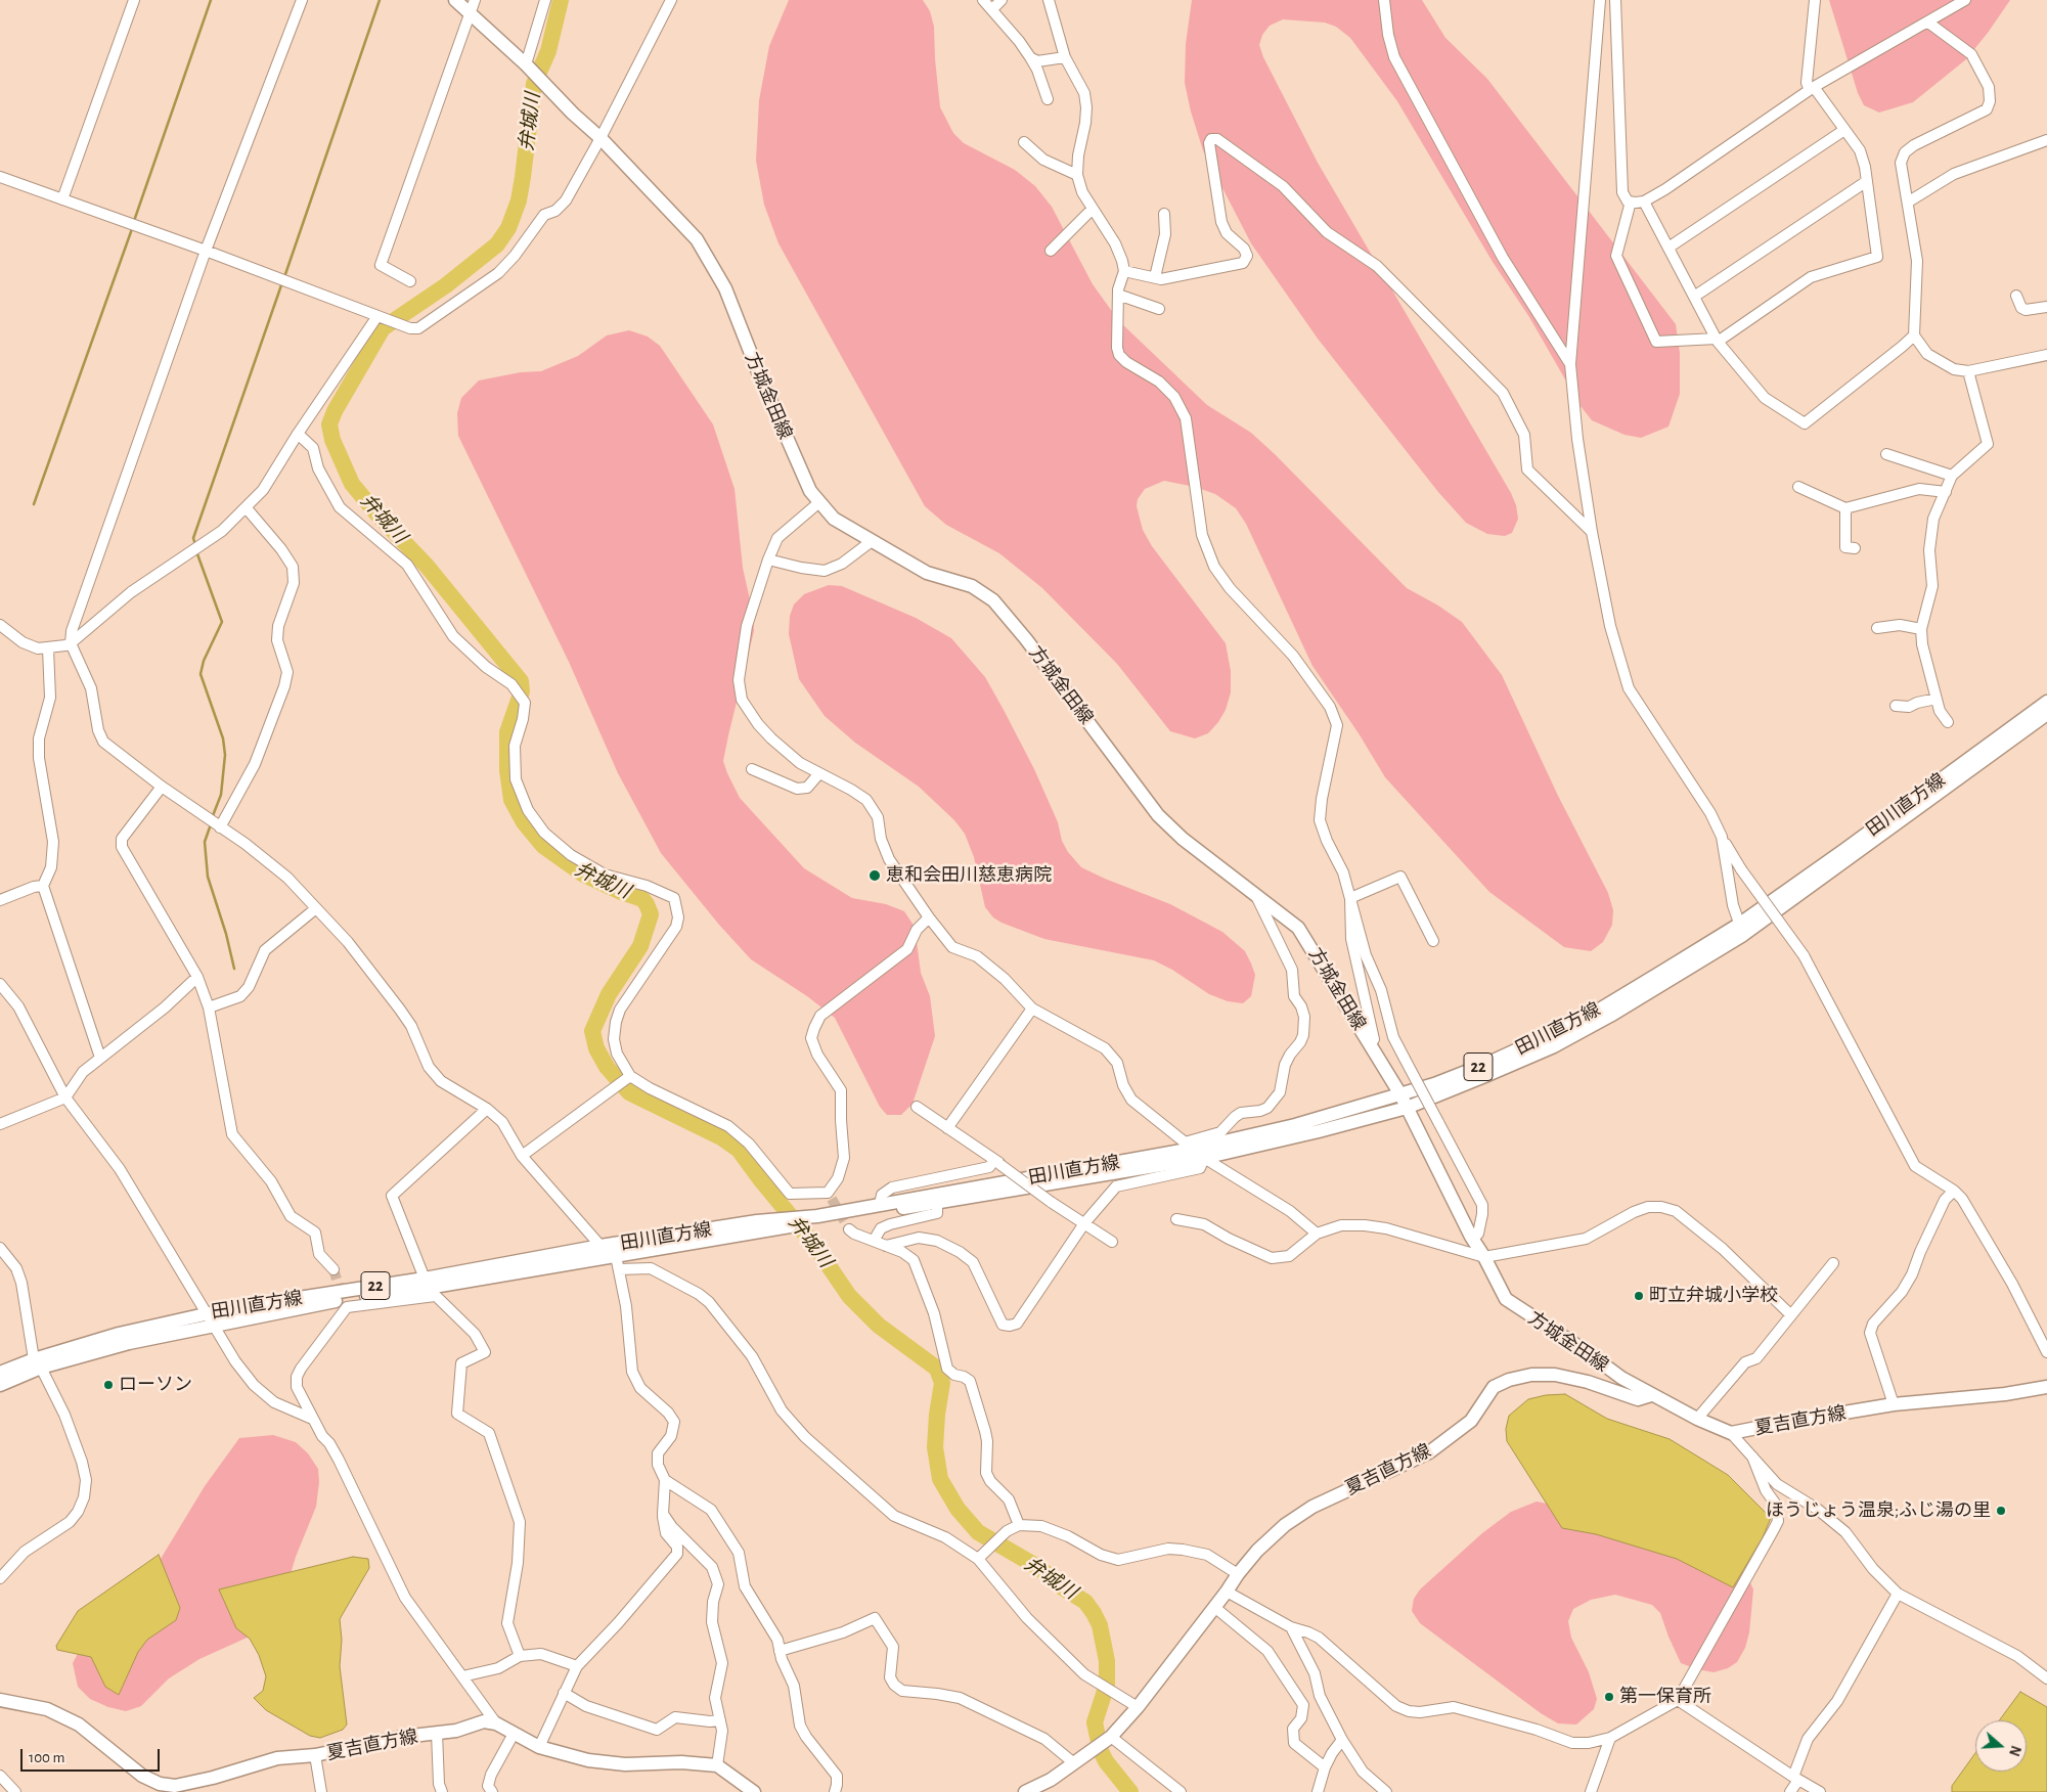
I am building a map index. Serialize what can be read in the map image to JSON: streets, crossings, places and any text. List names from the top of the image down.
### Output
{
  "streets": {
    "main road": [
      "方城金田線",
      "田川直方線",
      "22",
      "夏吉直方線"
    ]
  },
  "crossings": [
    ["方城金田線", "田川直方線"],
    ["方城金田線", "夏吉直方線"]
  ],
  "water": ["弁城川"],
  "places": [
    "恵和会田川慈恵病院",
    "町立弁城小学校",
    "ローソン",
    "ほうじょう温泉;ふじ湯の里",
    "第一保育所"
  ],
  "scale_bar": "100 m",
  "north": "right"
}
